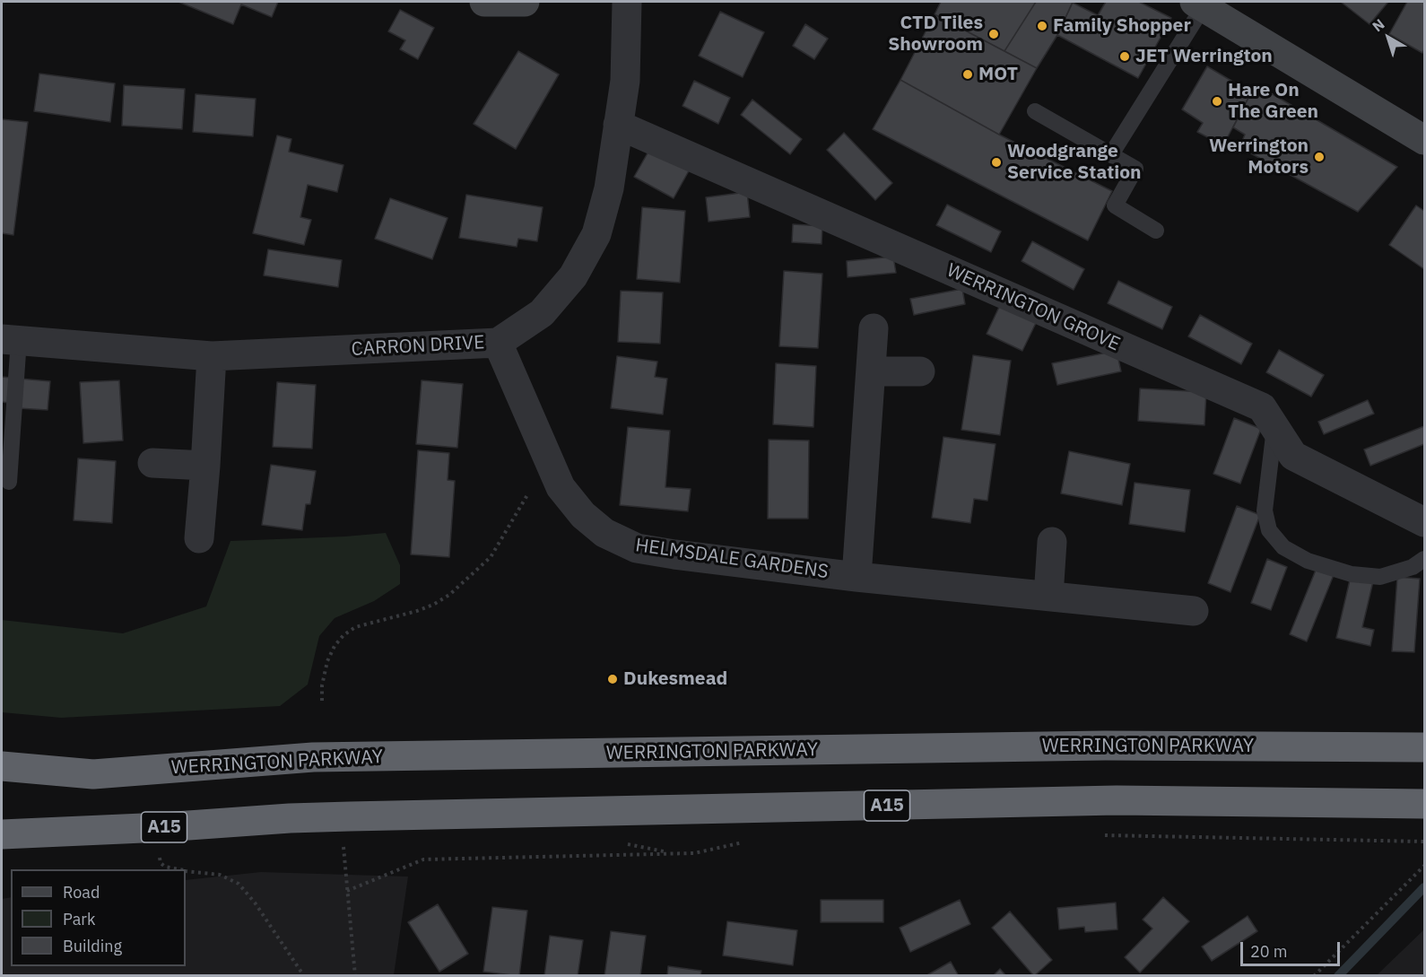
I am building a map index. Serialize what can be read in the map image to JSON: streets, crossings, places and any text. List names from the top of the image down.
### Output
{
  "streets": {
    "highway": ["WERRINGTON PARKWAY", "A15"],
    "street": ["WERRINGTON GROVE", "CARRON DRIVE", "HELMSDALE GARDENS"]
  },
  "crossings": [
    ["WERRINGTON GROVE", "CARRON DRIVE"],
    ["CARRON DRIVE", "HELMSDALE GARDENS"]
  ],
  "places": [
    "Family Shopper",
    "CTD Tiles Showroom",
    "JET Werrington",
    "MOT",
    "Hare On The Green",
    "Werrington Motors",
    "Woodgrange Service Station",
    "Dukesmead"
  ],
  "legend": ["Road", "Park", "Building"],
  "scale_bar": "20 m",
  "north": "top left"
}
